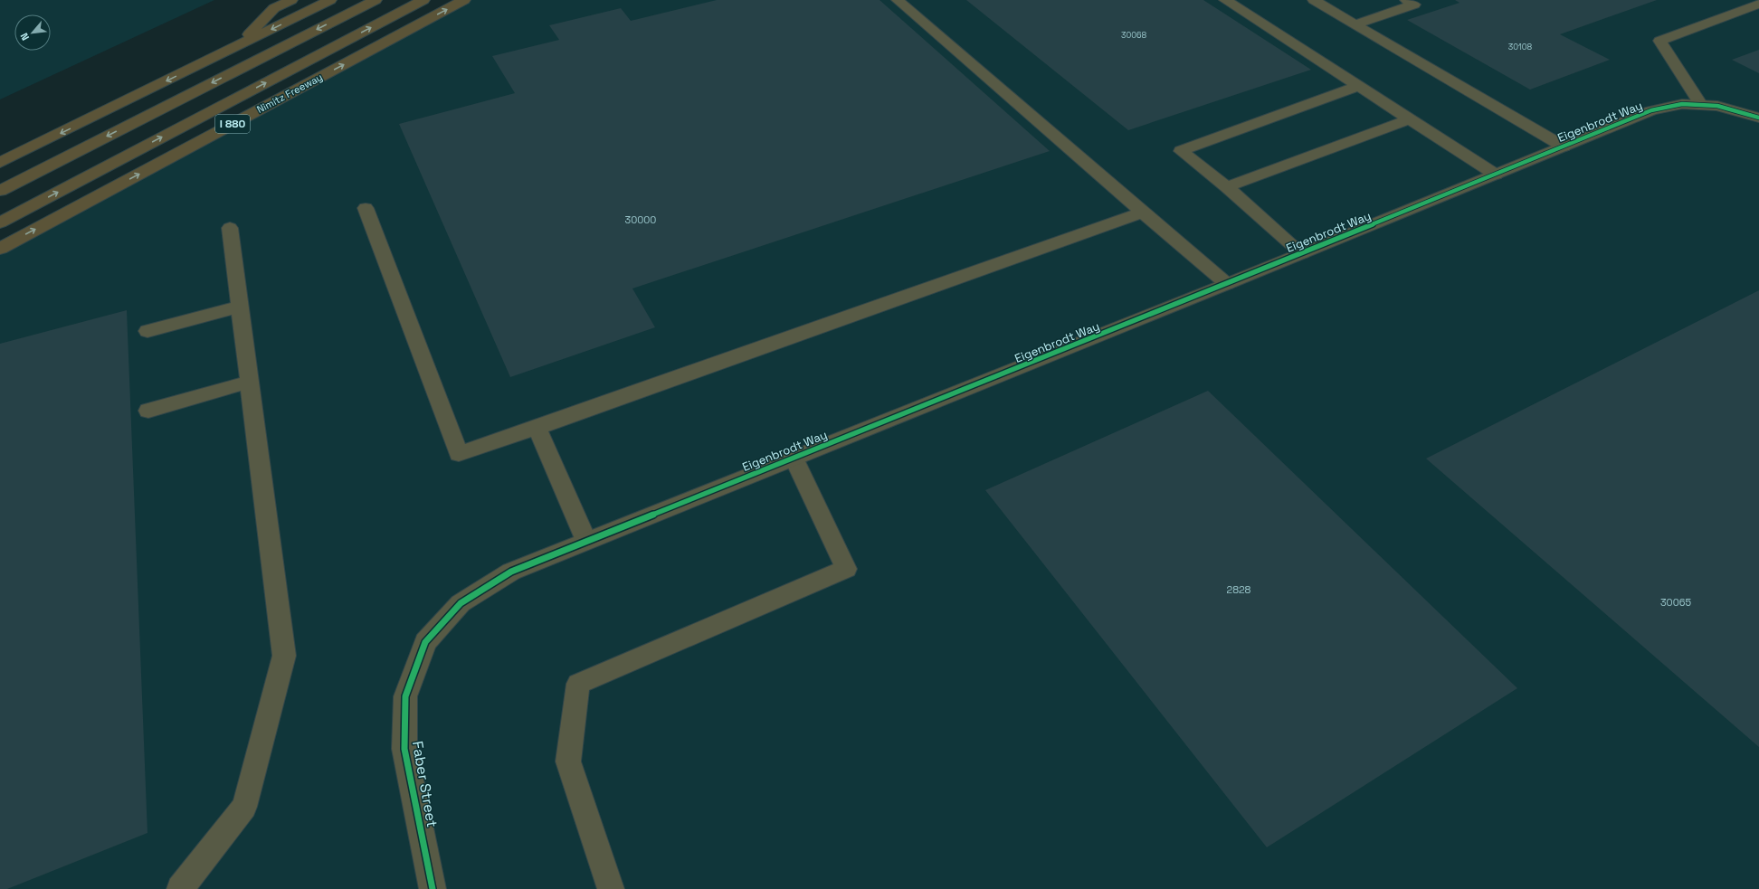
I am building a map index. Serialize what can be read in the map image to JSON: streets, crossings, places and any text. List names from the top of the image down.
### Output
{
  "streets": {
    "highway": ["Nimitz Freeway", "I 880"],
    "street": ["Eigenbrodt Way", "Faber Street"]
  },
  "crossings": [
    ["Eigenbrodt Way", "Faber Street"]
  ],
  "house_numbers": [
    "30068",
    "30108",
    "30000",
    "2828",
    "30065"
  ],
  "north": "bottom left"
}
